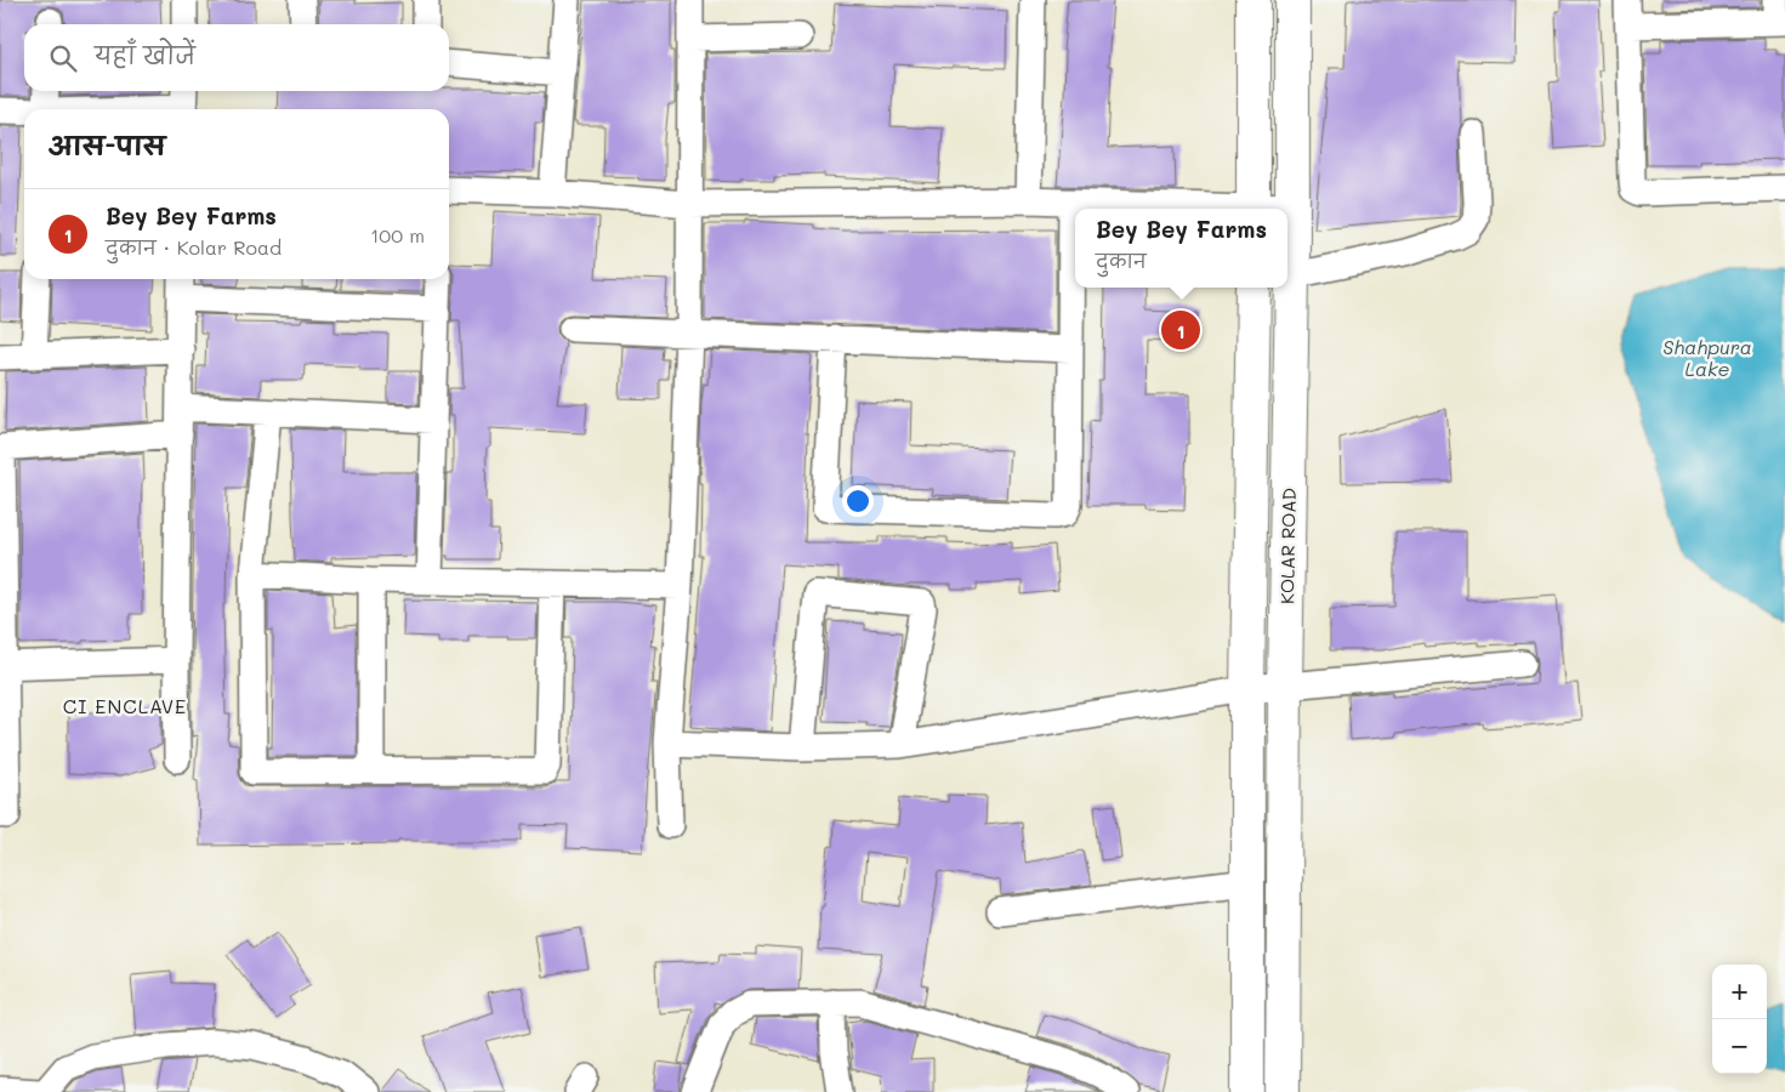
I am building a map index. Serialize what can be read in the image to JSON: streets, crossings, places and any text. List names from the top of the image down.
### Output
{
  "streets": {
    "main road": ["KOLAR ROAD"]
  },
  "districts": ["CI ENCLAVE"],
  "water": ["Shahpura Lake"],
  "page": {
    "search": "यहाँ खोजें",
    "heading": "आस-पास",
    "list": [
      {
        "mark": "1",
        "name": "Bey Bey Farms",
        "note": "दुकान · Kolar Road",
        "value": "100 m"
      }
    ],
    "popup": ["Bey Bey Farms", "दुकान"],
    "pins": "1",
    "map_buttons": ["+", "−"]
  }
}
